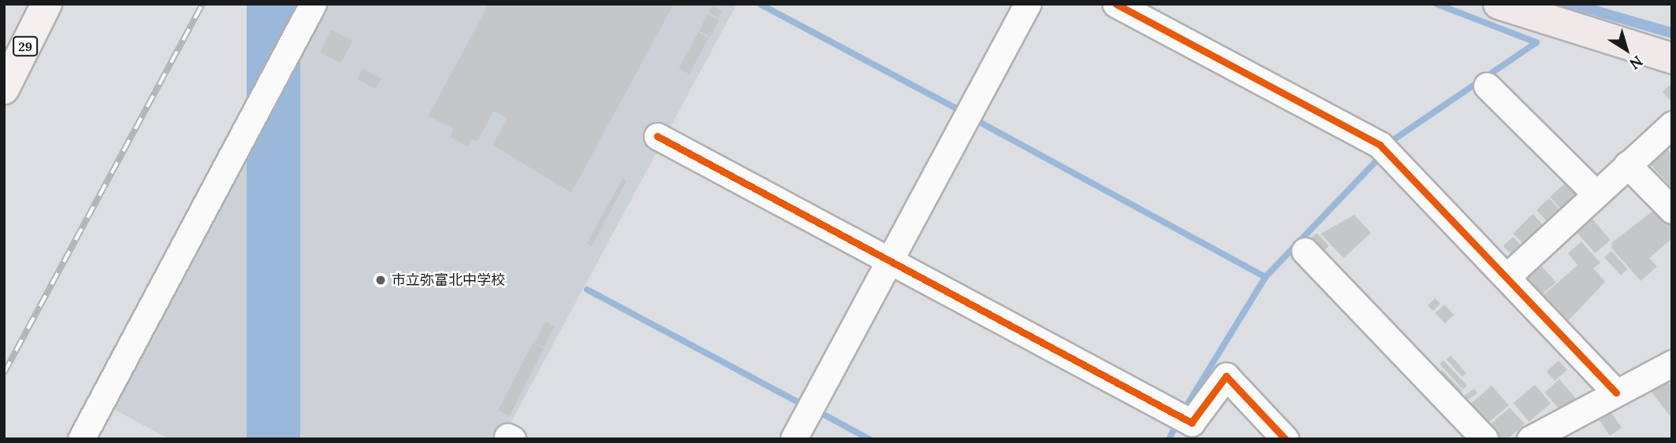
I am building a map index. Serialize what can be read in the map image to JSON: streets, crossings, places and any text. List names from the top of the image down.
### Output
{
  "streets": {
    "main road": ["29"]
  },
  "places": ["市立弥富北中学校"],
  "north": "bottom right"
}
